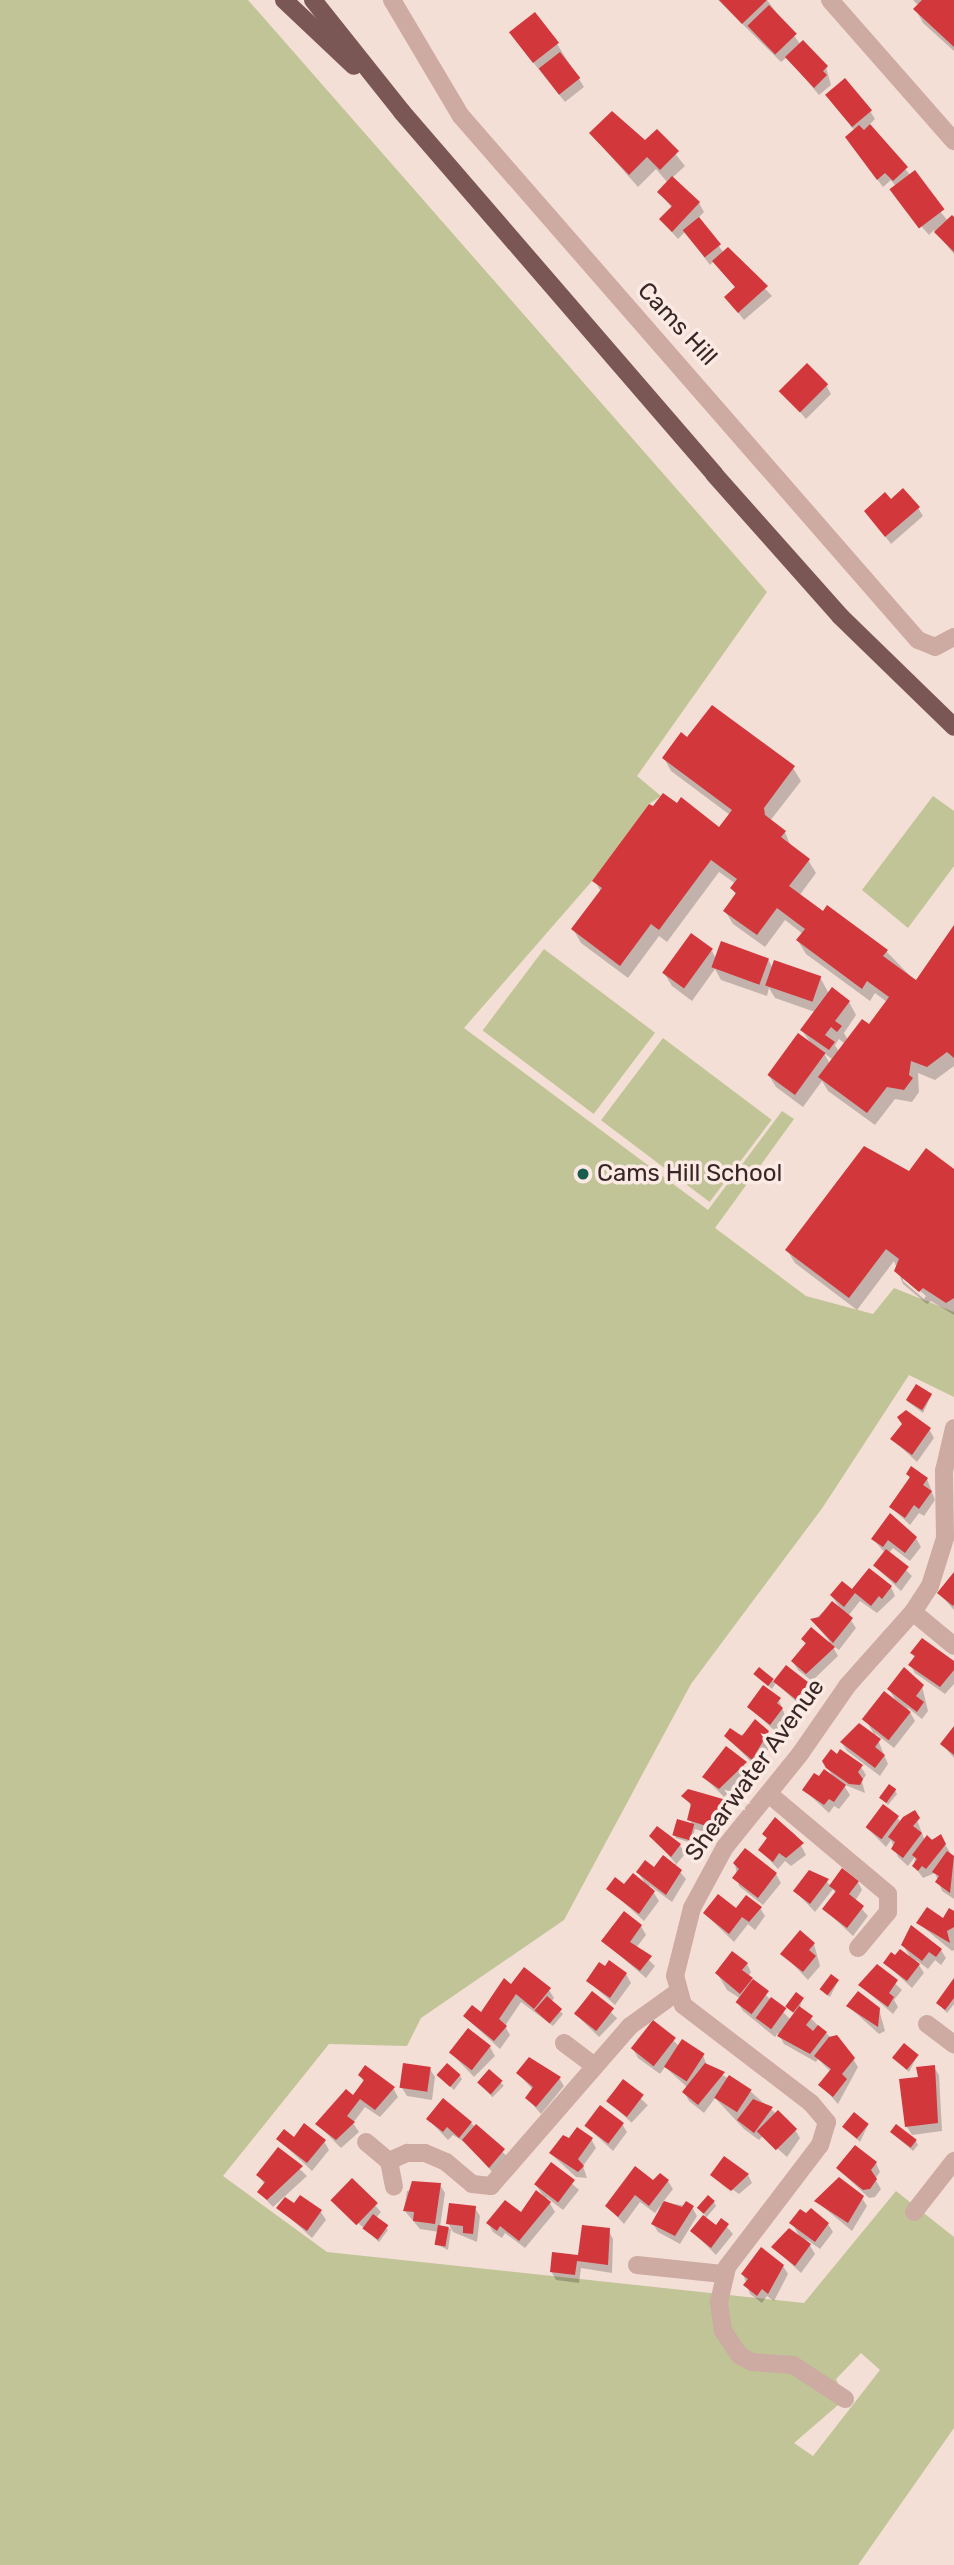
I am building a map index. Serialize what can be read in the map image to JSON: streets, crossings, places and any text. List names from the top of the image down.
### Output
{
  "streets": {
    "street": ["Cams Hill", "Shearwater Avenue"]
  },
  "places": ["Cams Hill School"]
}
